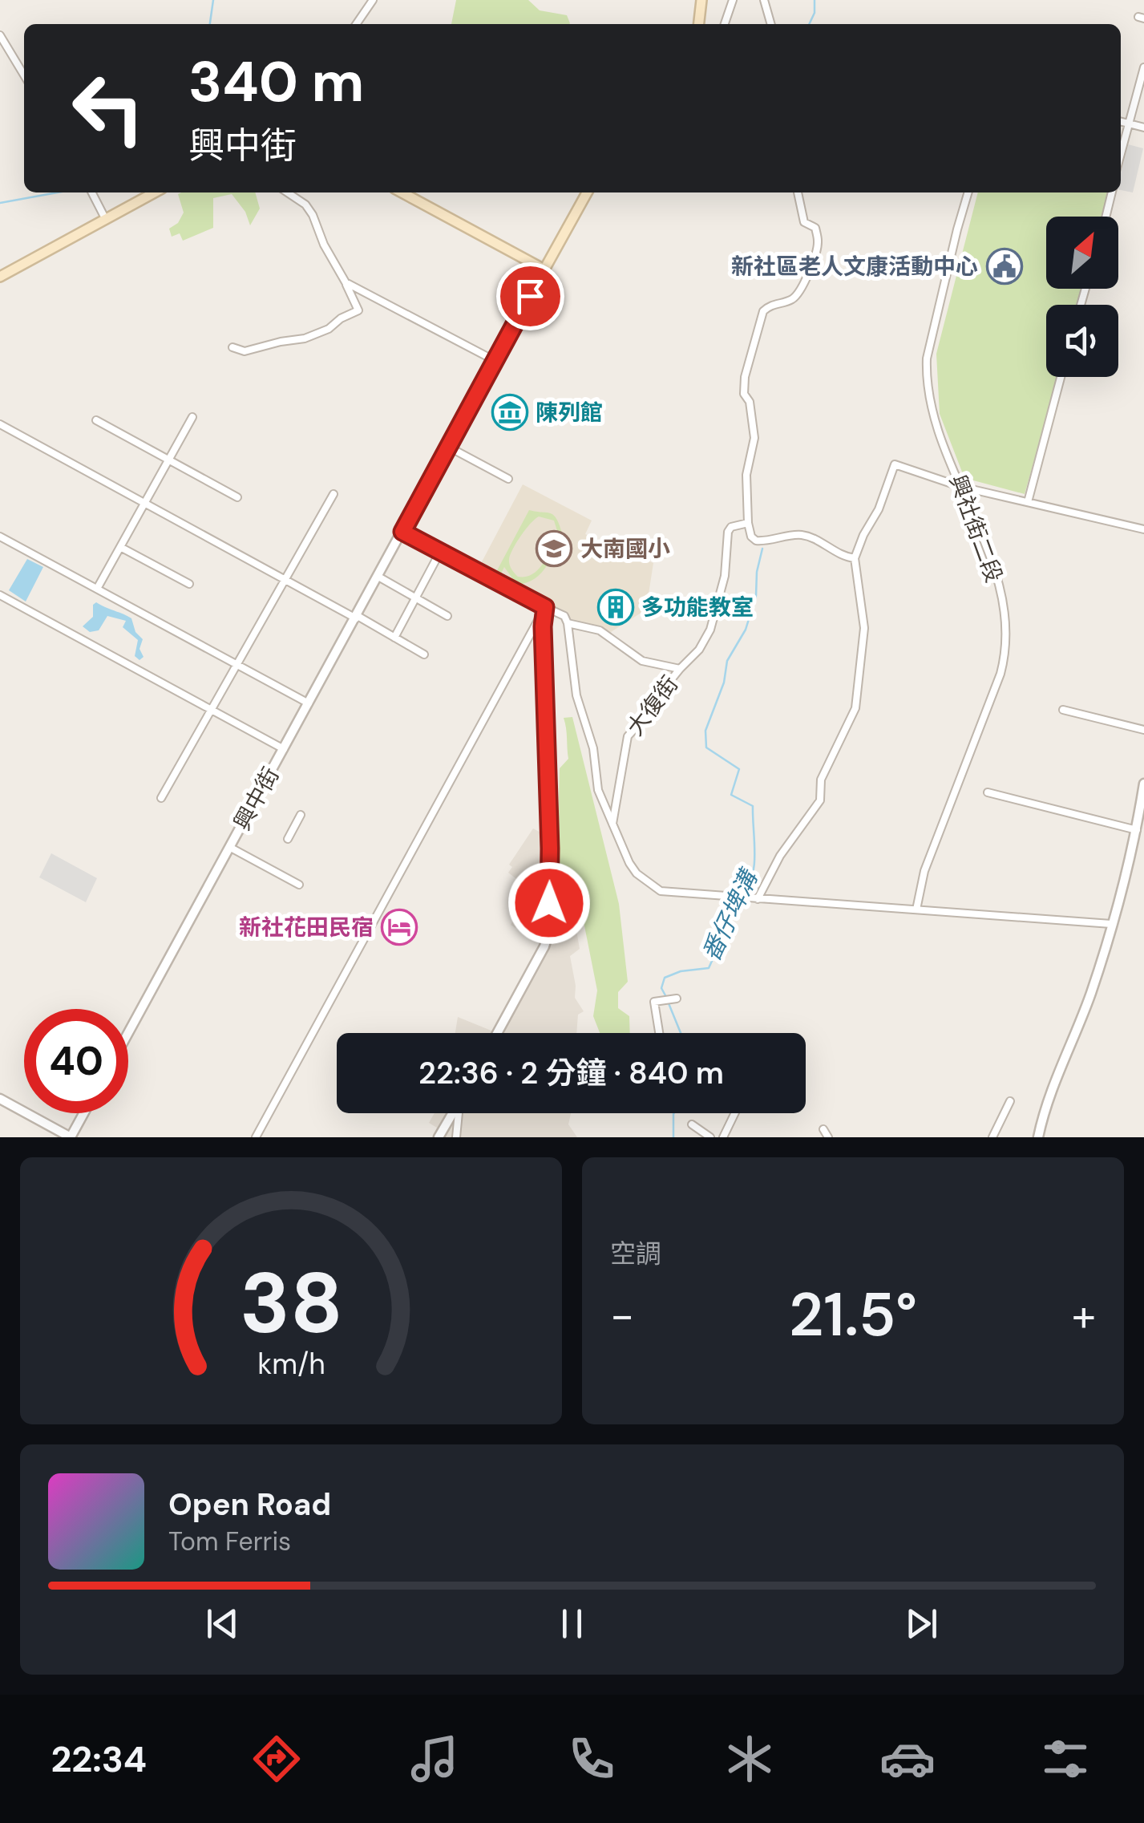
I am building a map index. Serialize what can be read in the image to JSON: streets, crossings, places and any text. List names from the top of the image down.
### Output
{
  "streets": {
    "street": ["興社街二段", "大復街", "興中街"]
  },
  "water": ["番仔埤溝"],
  "places": {
    "public building": ["新社區老人文康活動中心"],
    "museum": ["陳列館"],
    "school or university": ["大南國小"],
    "building": ["多功能教室"],
    "hotel": ["新社花田民宿"]
  },
  "north": "top right",
  "page": {
    "turn": ["340 m", "興中街"],
    "limit": "40",
    "trip": "22:36 · 2 分鐘 · 840 m",
    "tile": "空調",
    "heat": ["−", "21.5°", "+"],
    "song": ["Open Road", "Tom Ferris"],
    "tabs": "22:34",
    "gauge": ["38", "km/h"]
  }
}
